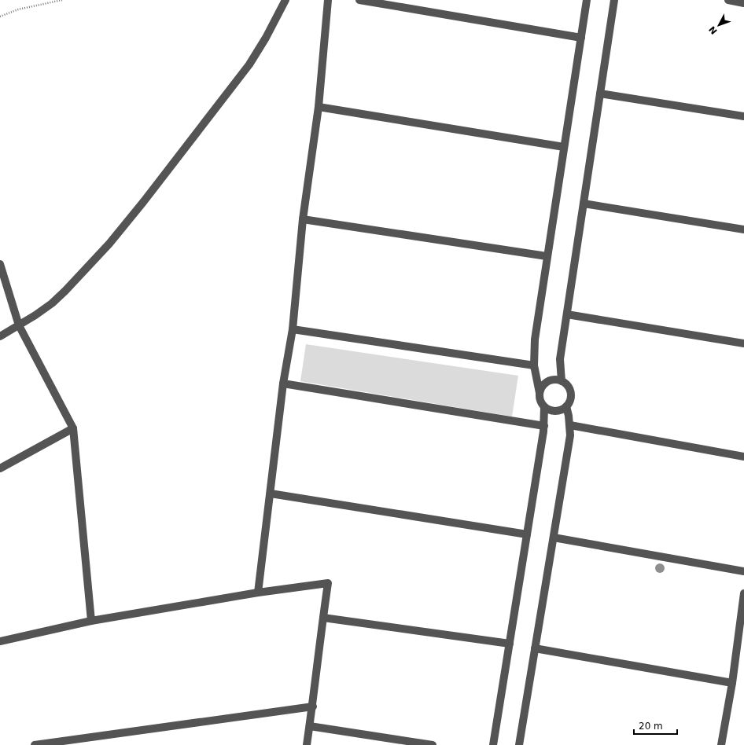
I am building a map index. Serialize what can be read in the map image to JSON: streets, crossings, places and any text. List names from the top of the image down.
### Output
{
  "scale_bar": "20 m",
  "north": "bottom left"
}
